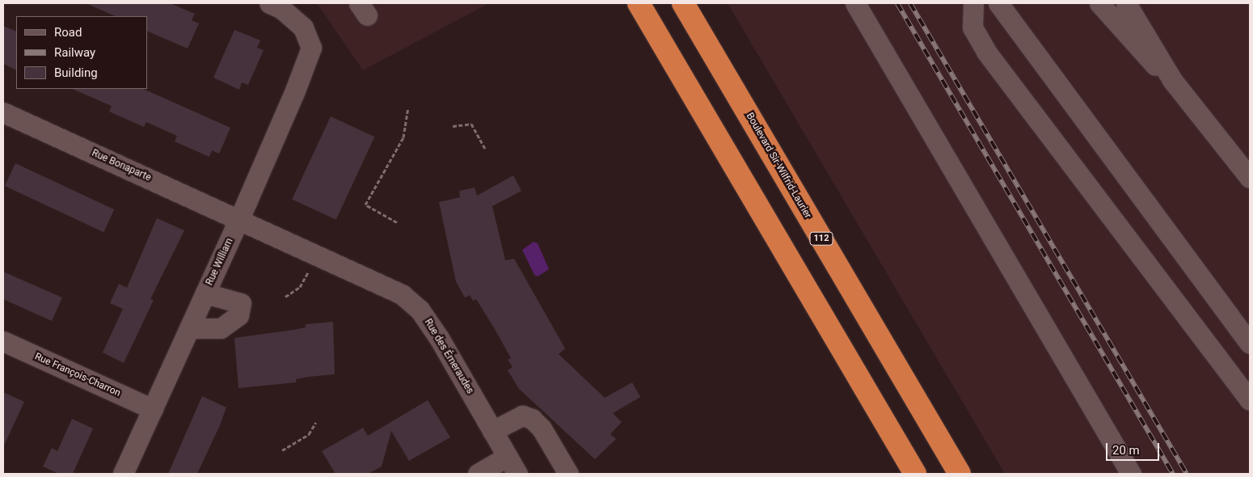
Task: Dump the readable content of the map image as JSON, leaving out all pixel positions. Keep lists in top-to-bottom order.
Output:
{
  "streets": {
    "highway": ["Boulevard Sir-Wilfrid-Laurier", "112"],
    "street": [
      "Rue Bonaparte",
      "Rue William",
      "Rue des Émeraudes",
      "Rue François-Charron"
    ]
  },
  "crossings": [
    ["Rue Bonaparte", "Rue William"],
    ["Rue Bonaparte", "Rue des Émeraudes"],
    ["Rue William", "Rue des Émeraudes"],
    ["Rue William", "Rue François-Charron"]
  ],
  "legend": ["Road", "Railway", "Building"],
  "scale_bar": "20 m"
}
